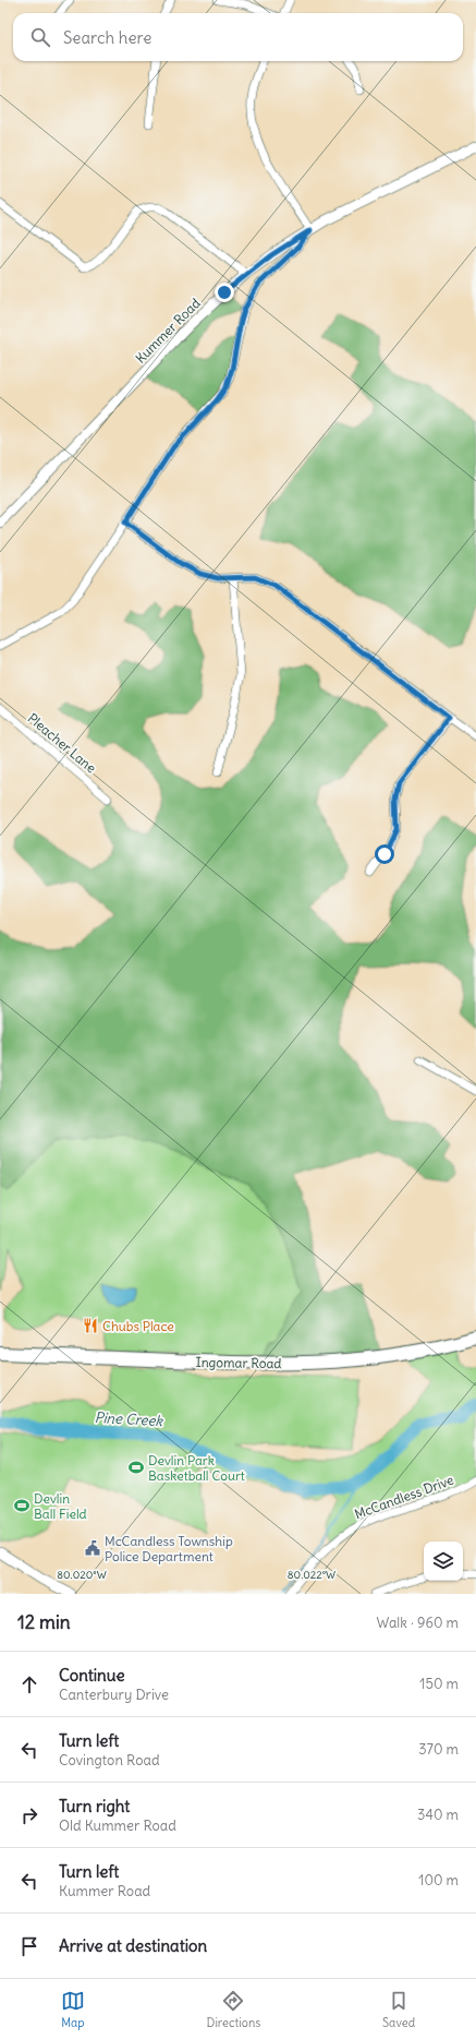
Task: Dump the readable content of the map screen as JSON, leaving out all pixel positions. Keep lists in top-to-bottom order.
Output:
{
  "streets": {
    "main road": ["Ingomar Road"],
    "street": ["Kummer Road", "Pleacher Lane", "McCandless Drive"]
  },
  "water": ["Pine Creek"],
  "places": {
    "restaurant": ["Chubs Place"],
    "sports": ["Devlin Park Basketball Court", "Devlin Ball Field"],
    "public building": ["McCandless Township Police Department"]
  },
  "page": {
    "search": "Search here",
    "heading": ["12 min", "Walk · 960 m"],
    "list": [
      ["Continue", "Canterbury Drive", "150 m"],
      ["Turn left", "Covington Road", "370 m"],
      ["Turn right", "Old Kummer Road", "340 m"],
      ["Turn left", "Kummer Road", "100 m"],
      "Arrive at destination"
    ],
    "nav": ["Map", "Directions", "Saved"]
  },
  "coordinates": ["80.020°W", "80.022°W"]
}
